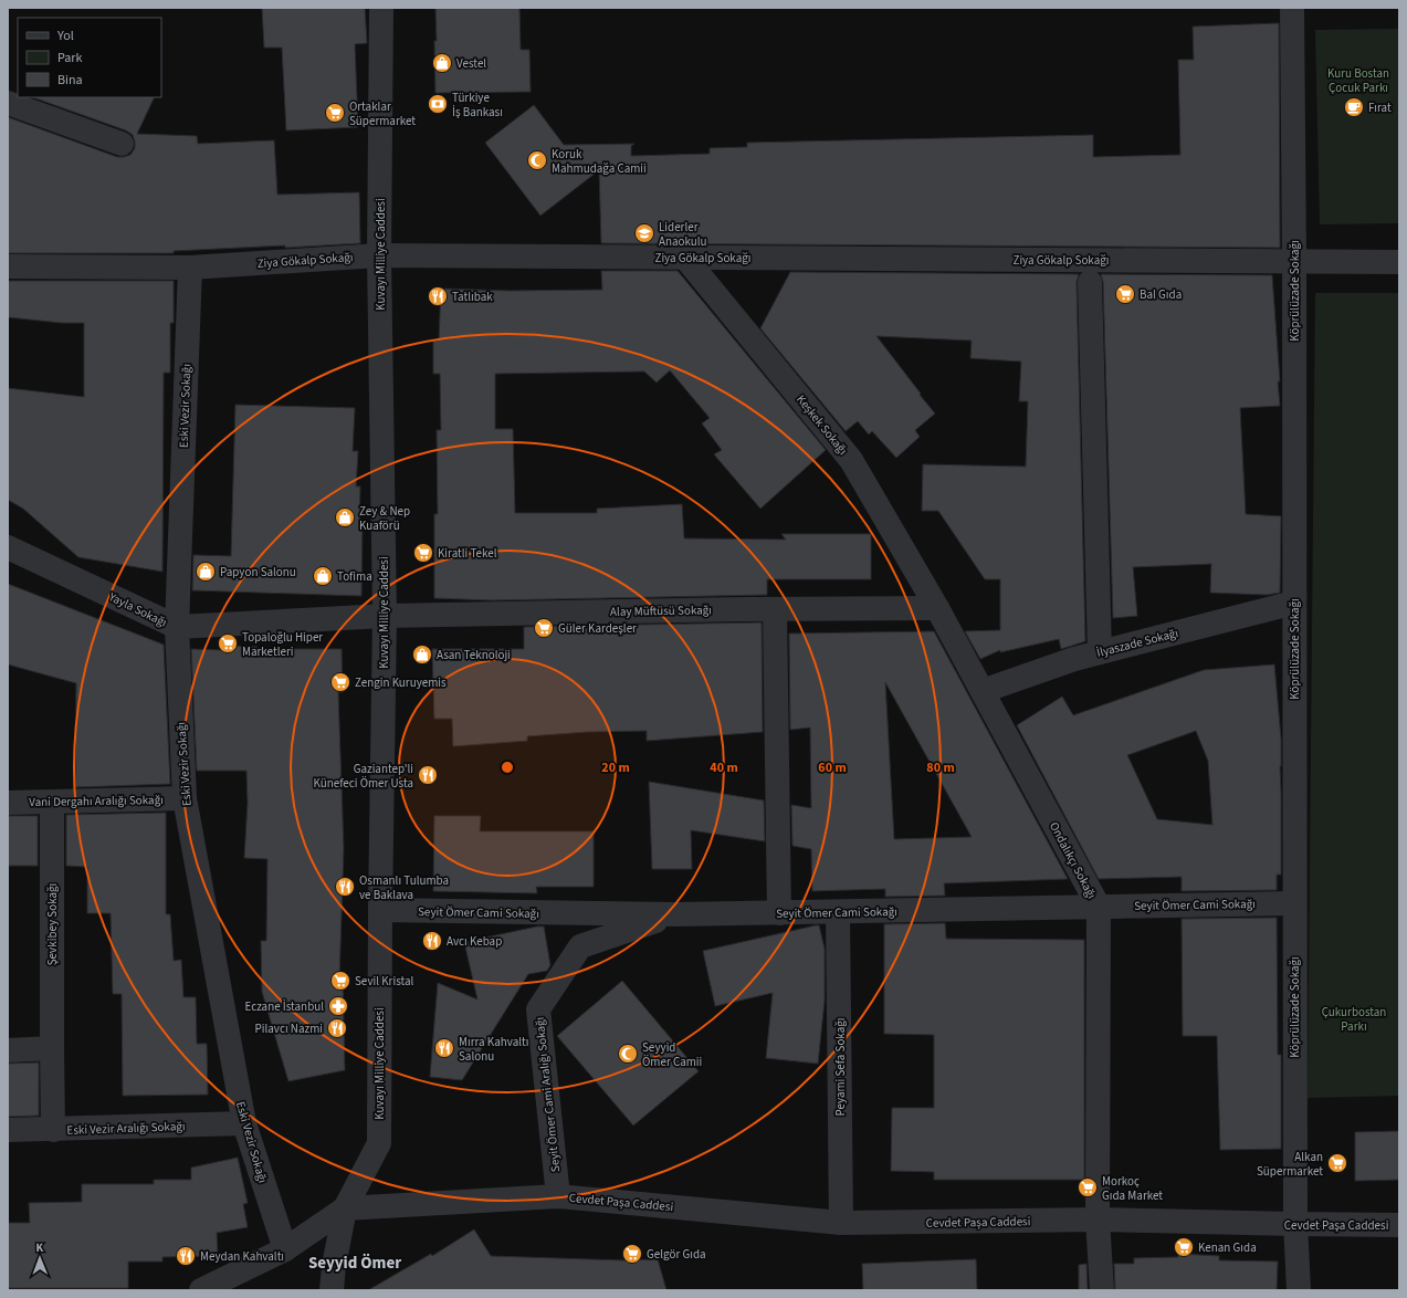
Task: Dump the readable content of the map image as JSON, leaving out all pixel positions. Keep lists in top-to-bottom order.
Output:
{
  "streets": {
    "street": [
      "Kuvayı Milliye Caddesi",
      "Ziya Gökalp Sokağı",
      "Köprülüzade Sokağı",
      "Eski Vezir Sokağı",
      "Keşkek Sokağı",
      "Yayla Sokağı",
      "Alay Müftüsü Sokağı",
      "İlyaszade Sokağı",
      "Vani Dergahı Aralığı Sokağı",
      "Ondalıkçı Sokağı",
      "Seyit Ömer Cami Sokağı",
      "Şevkibey Sokağı",
      "Peyami Sefa Sokağı",
      "Seyit Ömer Cami Aralığı Sokağı",
      "Eski Vezir Aralığı Sokağı",
      "Cevdet Paşa Caddesi"
    ]
  },
  "crossings": [
    ["Kuvayı Milliye Caddesi", "Ziya Gökalp Sokağı"],
    ["Kuvayı Milliye Caddesi", "Yayla Sokağı"],
    ["Kuvayı Milliye Caddesi", "Alay Müftüsü Sokağı"],
    ["Kuvayı Milliye Caddesi", "Seyit Ömer Cami Sokağı"],
    ["Kuvayı Milliye Caddesi", "Cevdet Paşa Caddesi"],
    ["Ziya Gökalp Sokağı", "Köprülüzade Sokağı"],
    ["Ziya Gökalp Sokağı", "Eski Vezir Sokağı"],
    ["Ziya Gökalp Sokağı", "Keşkek Sokağı"],
    ["Köprülüzade Sokağı", "İlyaszade Sokağı"],
    ["Köprülüzade Sokağı", "Seyit Ömer Cami Sokağı"],
    ["Köprülüzade Sokağı", "Cevdet Paşa Caddesi"],
    ["Eski Vezir Sokağı", "Yayla Sokağı"],
    ["Eski Vezir Sokağı", "Vani Dergahı Aralığı Sokağı"],
    ["Eski Vezir Sokağı", "Eski Vezir Aralığı Sokağı"],
    ["Keşkek Sokağı", "Alay Müftüsü Sokağı"],
    ["Keşkek Sokağı", "Ondalıkçı Sokağı"],
    ["Yayla Sokağı", "Alay Müftüsü Sokağı"],
    ["Alay Müftüsü Sokağı", "Ondalıkçı Sokağı"],
    ["İlyaszade Sokağı", "Ondalıkçı Sokağı"],
    ["Vani Dergahı Aralığı Sokağı", "Şevkibey Sokağı"],
    ["Ondalıkçı Sokağı", "Seyit Ömer Cami Sokağı"],
    ["Ondalıkçı Sokağı", "Cevdet Paşa Caddesi"],
    ["Seyit Ömer Cami Sokağı", "Peyami Sefa Sokağı"],
    ["Seyit Ömer Cami Sokağı", "Seyit Ömer Cami Aralığı Sokağı"],
    ["Şevkibey Sokağı", "Eski Vezir Aralığı Sokağı"],
    ["Peyami Sefa Sokağı", "Cevdet Paşa Caddesi"],
    ["Seyit Ömer Cami Aralığı Sokağı", "Cevdet Paşa Caddesi"]
  ],
  "districts": ["Seyyid Ömer"],
  "parks": ["Kuru Bostan Çocuk Parkı", "Çukurbostan Parkı"],
  "places": {
    "shop": [
      "Vestel",
      "Zey & Nep Kuaförü",
      "Papyon Salonu",
      "Tofima",
      "Asan Teknoloji"
    ],
    "bank": ["Türkiye İş Bankası"],
    "cafe": ["Fırat"],
    "supermarket": [
      "Ortaklar Süpermarket",
      "Bal Gıda",
      "Kiratli Tekel",
      "Güler Kardeşler",
      "Topaloğlu Hiper Marketleri",
      "Zengin Kuruyemis",
      "Sevil Kristal",
      "Alkan Süpermarket",
      "Morkoç Gıda Market",
      "Kenan Gıda",
      "Gelgör Gıda"
    ],
    "mosque": ["Koruk Mahmudağa Camii", "Seyyid Ömer Camii"],
    "school or university": ["Liderler Anaokulu"],
    "restaurant": [
      "Tatlıbak",
      "Gaziantep'li Künefeci Ömer Usta",
      "Osmanlı Tulumba ve Baklava",
      "Avcı Kebap",
      "Pilavcı Nazmi",
      "Mırra Kahvaltı Salonu",
      "Meydan Kahvaltı"
    ],
    "pharmacy": ["Eczane İstanbul"]
  },
  "legend": ["Yol", "Park", "Bina"],
  "north": "top",
  "rings": [
    "20 m",
    "40 m",
    "60 m",
    "80 m"
  ]
}
